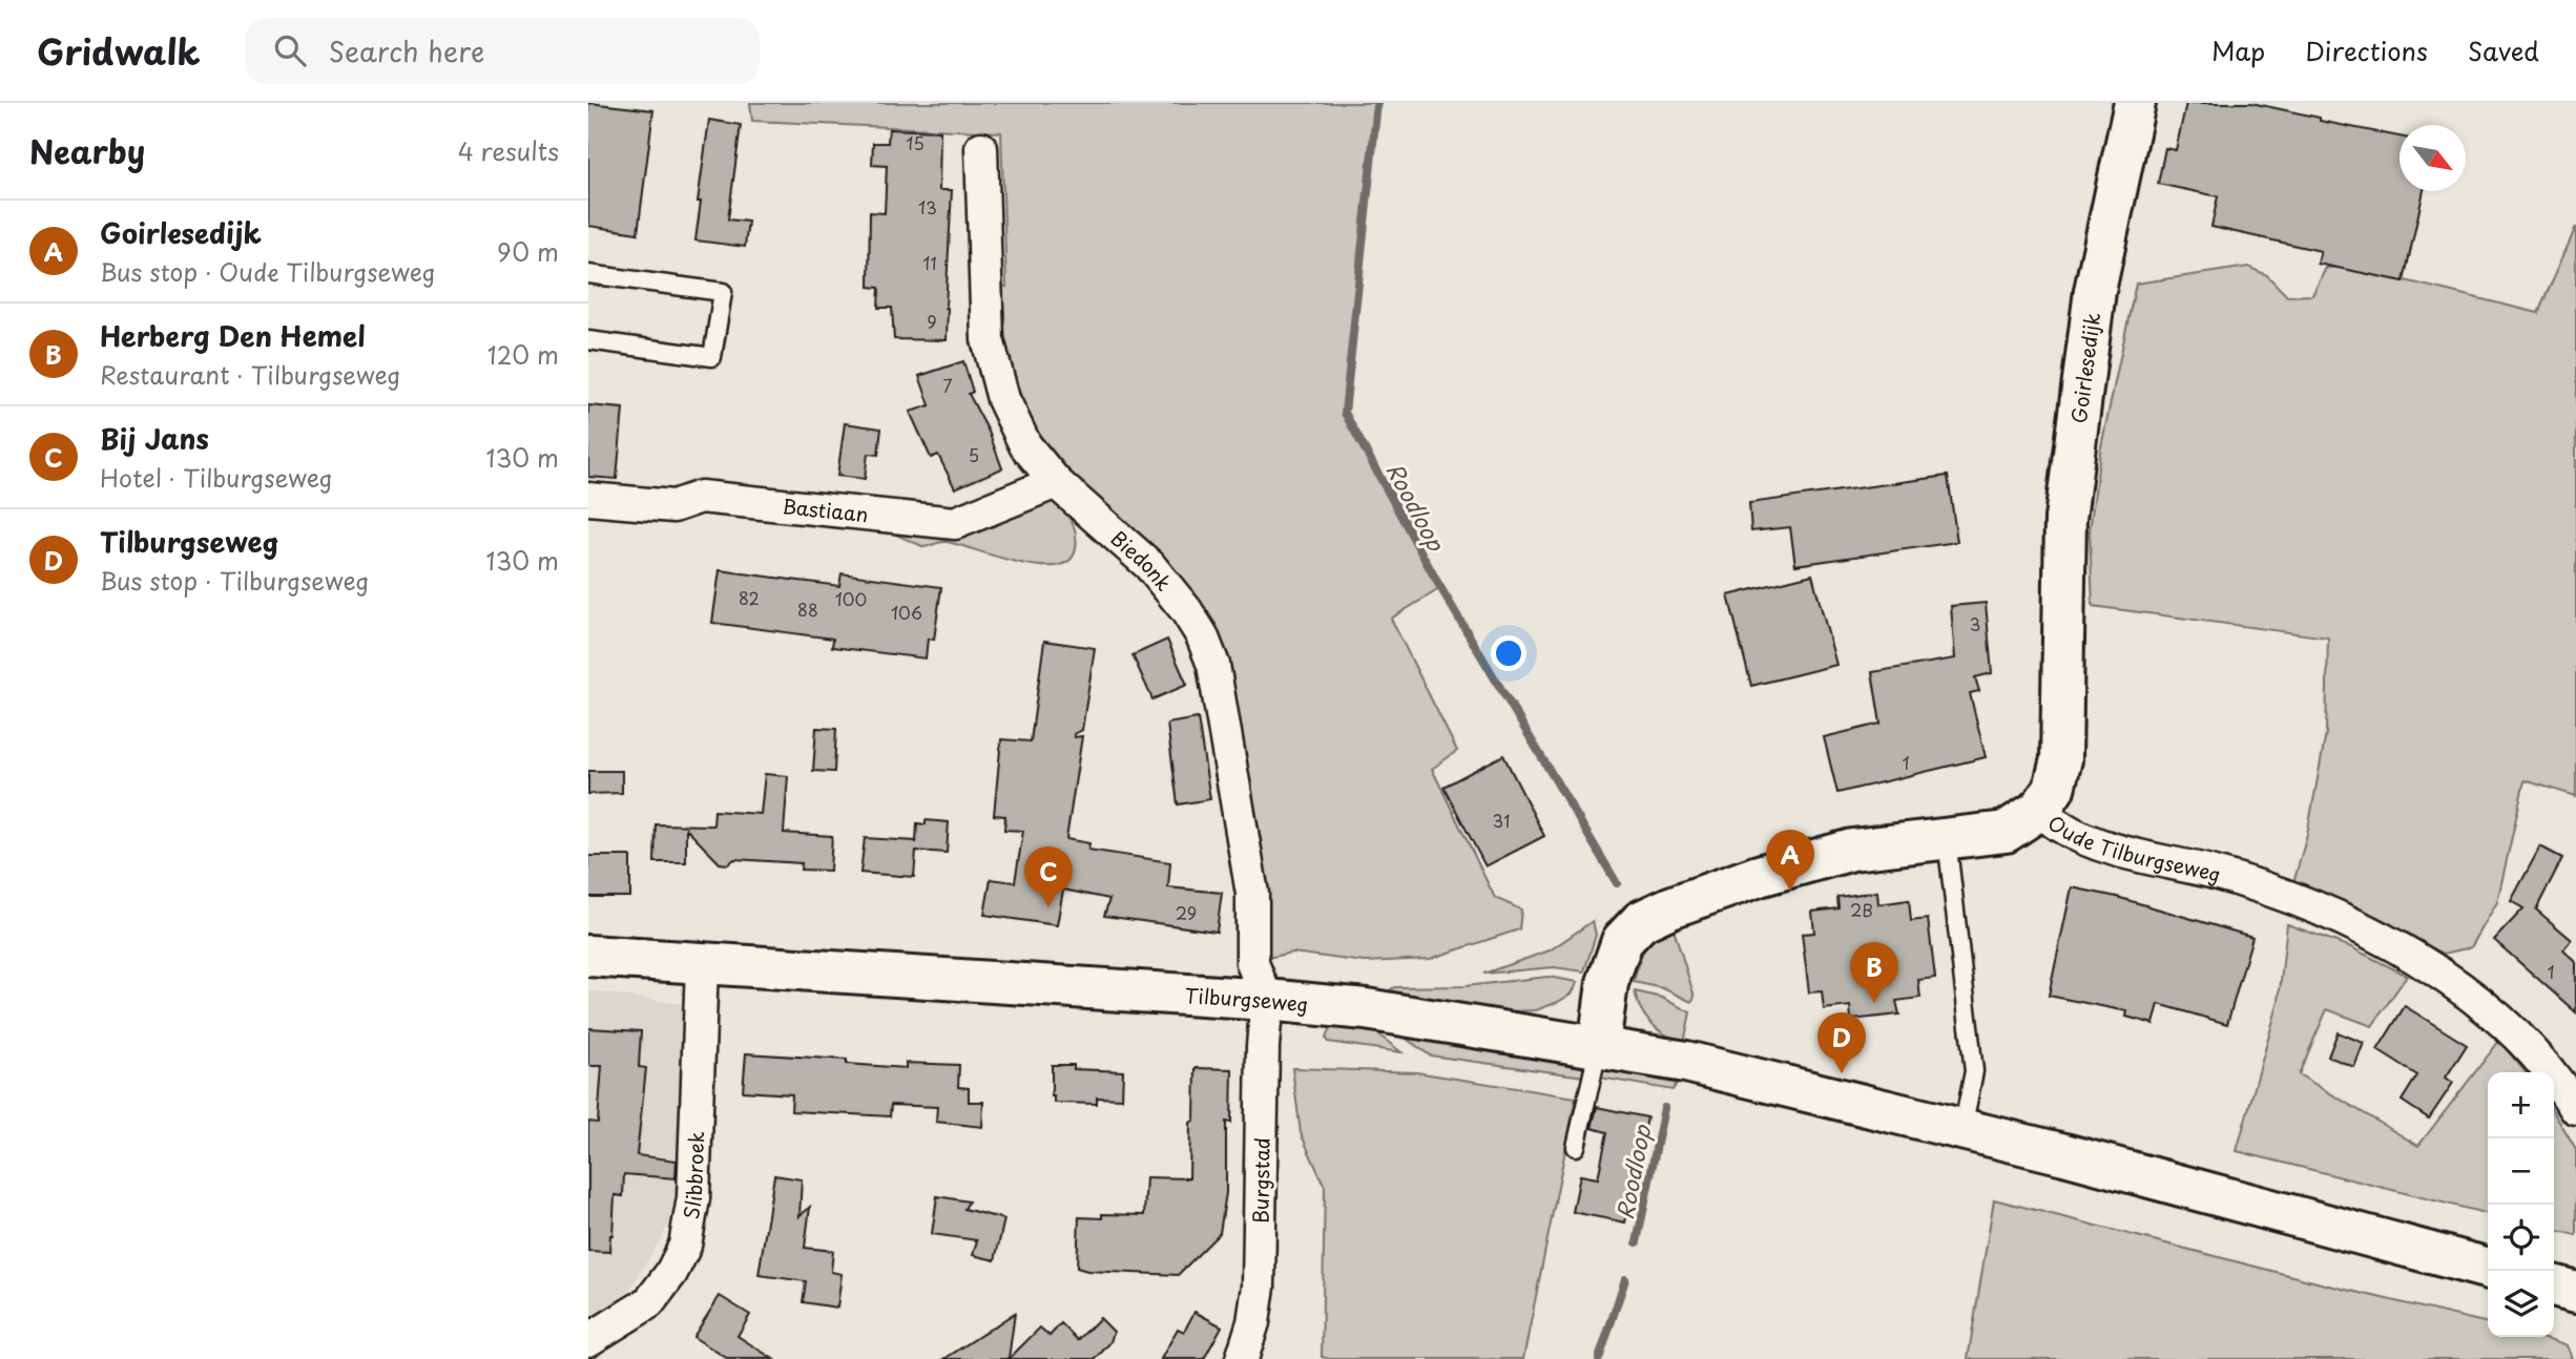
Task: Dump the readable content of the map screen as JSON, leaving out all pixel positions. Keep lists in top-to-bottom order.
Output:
{
  "streets": {
    "street": [
      "Goirlesedijk",
      "Bastiaan",
      "Biedonk",
      "Oude Tilburgseweg",
      "Tilburgseweg",
      "Slibbroek",
      "Burgstad"
    ]
  },
  "crossings": [
    ["Goirlesedijk", "Oude Tilburgseweg"],
    ["Bastiaan", "Biedonk"],
    ["Biedonk", "Tilburgseweg"],
    ["Biedonk", "Burgstad"],
    ["Oude Tilburgseweg", "Tilburgseweg"],
    ["Tilburgseweg", "Slibbroek"],
    ["Tilburgseweg", "Burgstad"]
  ],
  "water": ["Roodloop"],
  "house_numbers": [
    "15",
    "13",
    "11",
    "9",
    "7",
    "5",
    "82",
    "100",
    "88",
    "106",
    "3",
    "1",
    "31",
    "2B",
    "29",
    "1"
  ],
  "north": "bottom right",
  "page": {
    "header": "Gridwalk",
    "search": "Search here",
    "nav": ["Map", "Directions", "Saved"],
    "heading": ["Nearby", "4 results"],
    "list": [
      {
        "mark": "A",
        "name": "Goirlesedijk",
        "note": "Bus stop · Oude Tilburgseweg",
        "value": "90 m"
      },
      {
        "mark": "B",
        "name": "Herberg Den Hemel",
        "note": "Restaurant · Tilburgseweg",
        "value": "120 m"
      },
      {
        "mark": "C",
        "name": "Bij Jans",
        "note": "Hotel · Tilburgseweg",
        "value": "130 m"
      },
      {
        "mark": "D",
        "name": "Tilburgseweg",
        "note": "Bus stop · Tilburgseweg",
        "value": "130 m"
      }
    ],
    "pins": [
      "A",
      "C",
      "B",
      "D"
    ],
    "map_buttons": ["+", "−"]
  }
}
